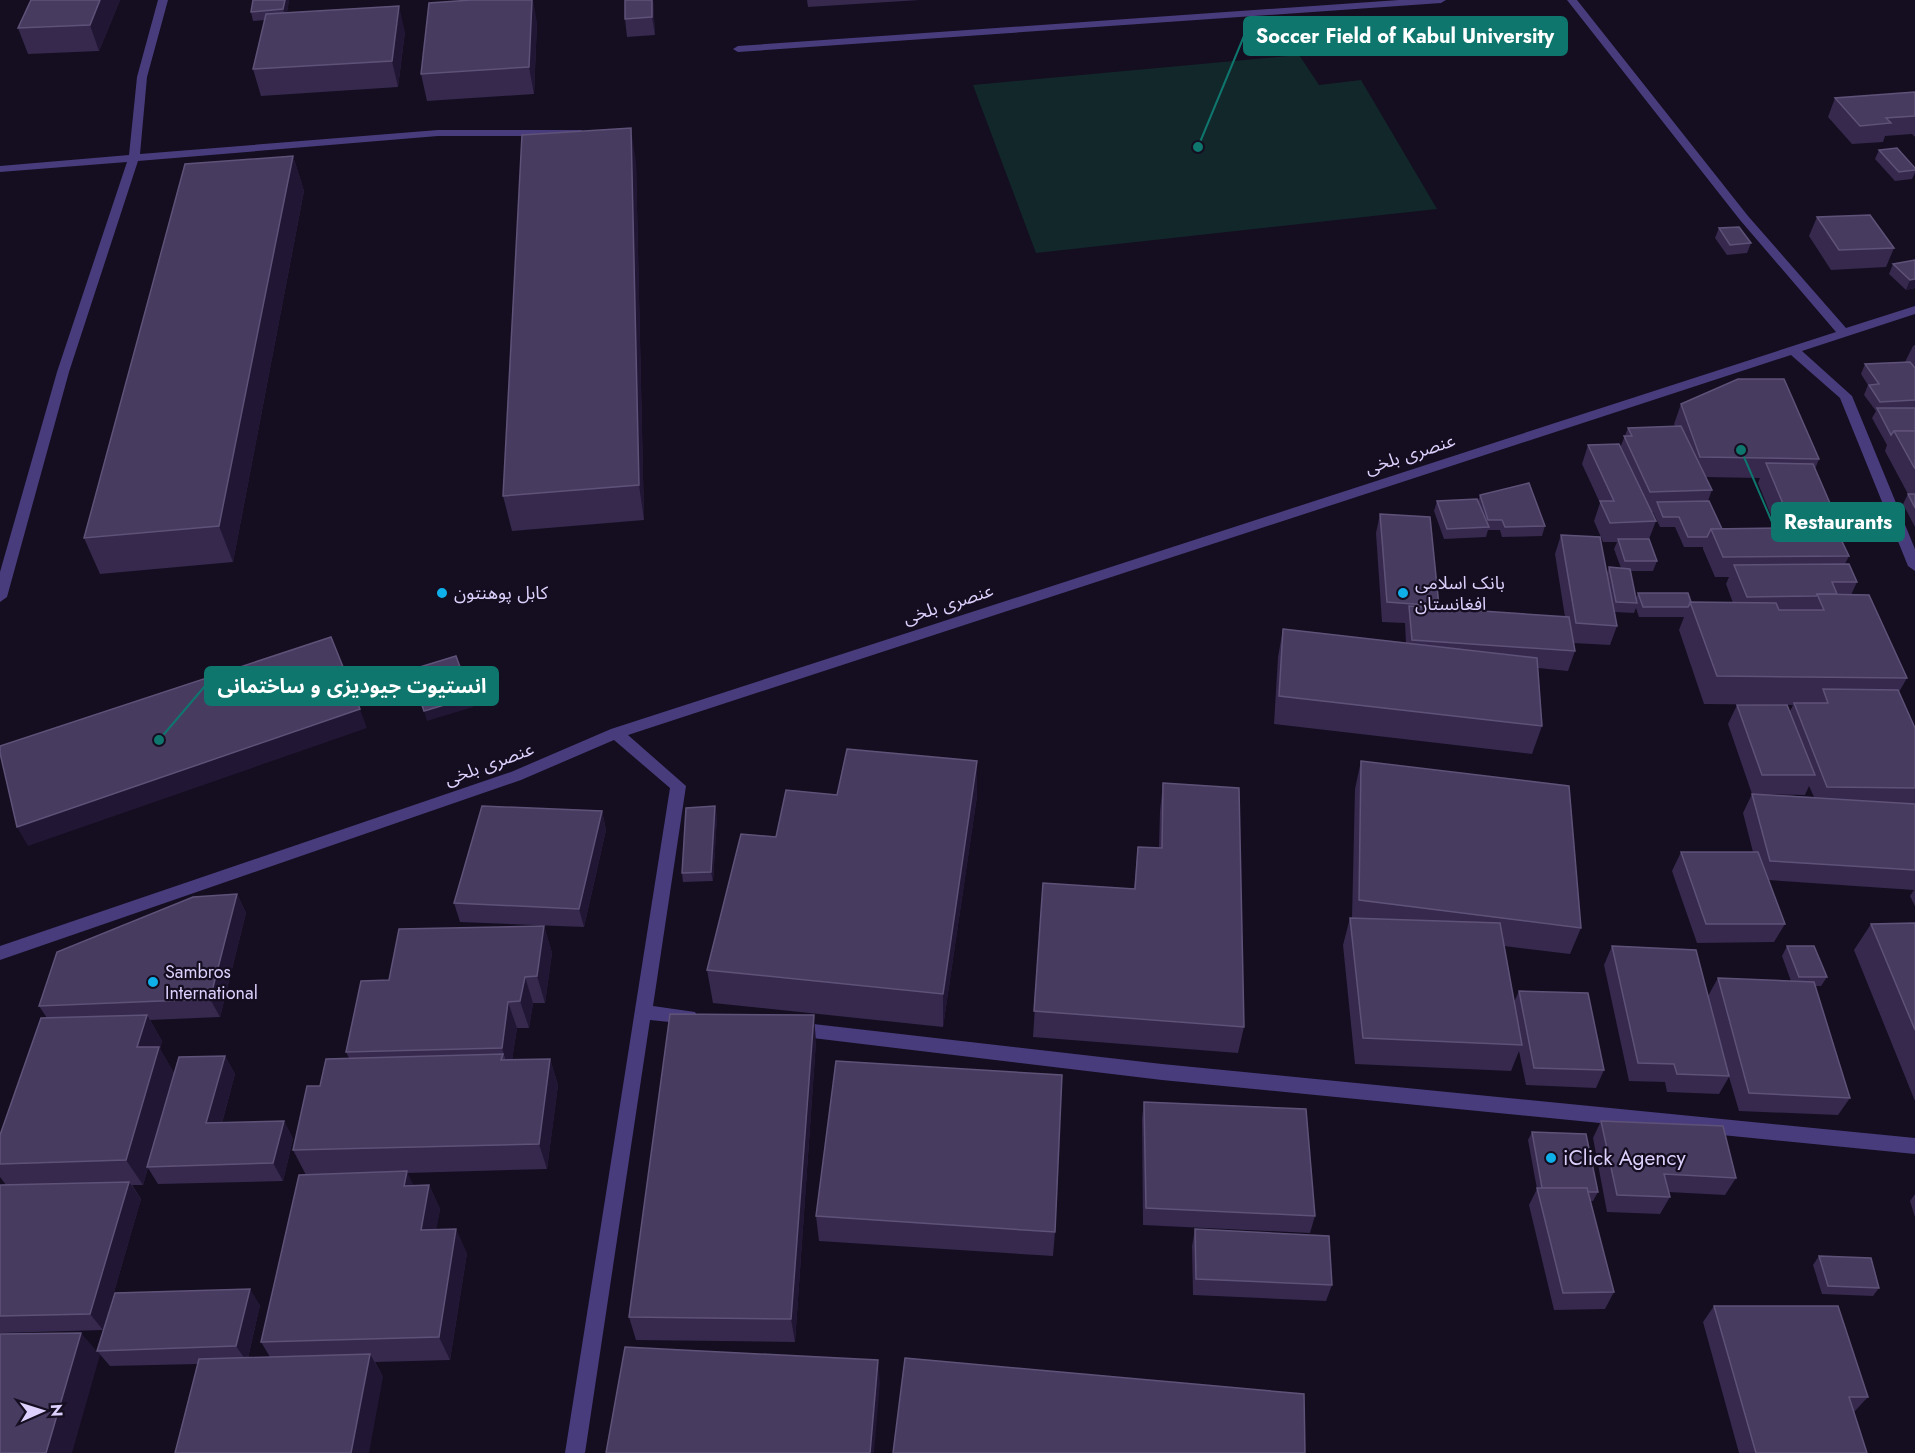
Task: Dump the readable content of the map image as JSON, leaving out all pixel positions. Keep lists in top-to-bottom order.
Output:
{
  "streets": {
    "street": ["عنصری بلخی"]
  },
  "places": [
    "Soccer Field of Kabul University",
    "Restaurants",
    "کابل پوهنتون",
    "بانک اسلامی افغانستان",
    "انستیوت جیودیزی و ساختمانی",
    "Sambros International",
    "iClick Agency"
  ],
  "north": "right"
}
